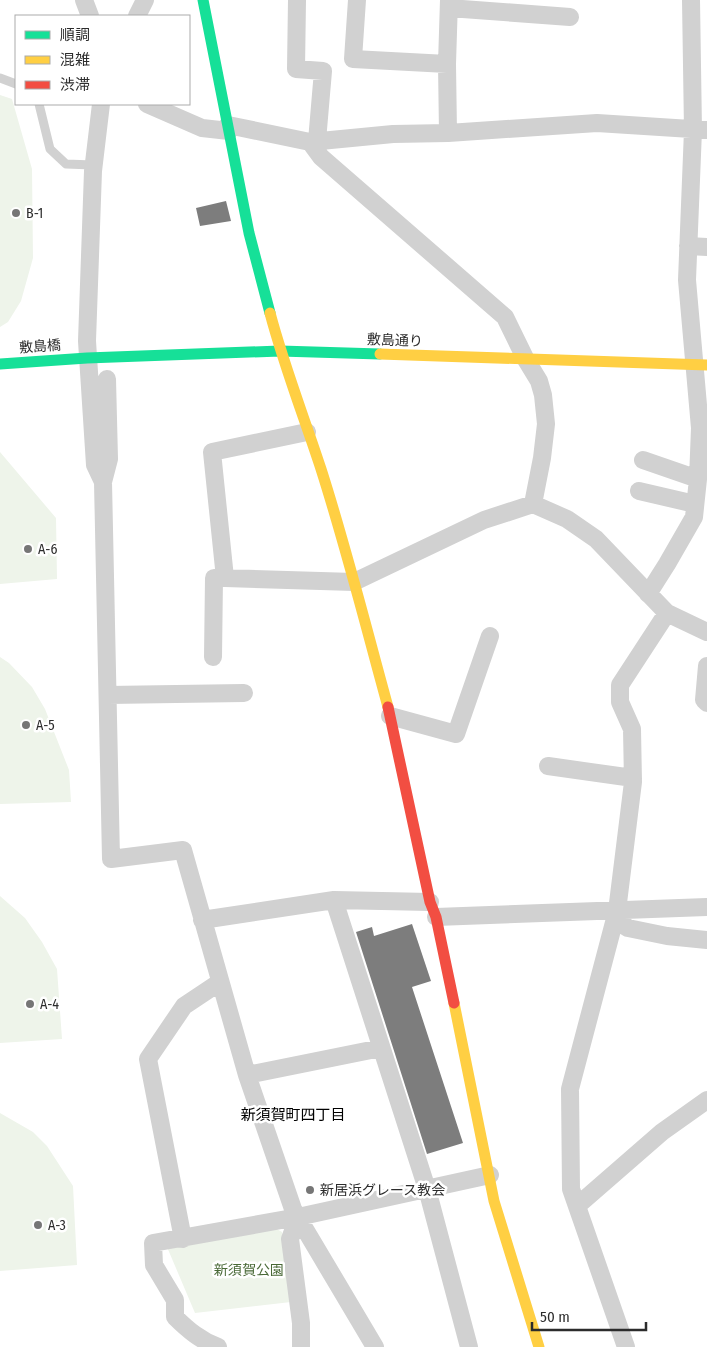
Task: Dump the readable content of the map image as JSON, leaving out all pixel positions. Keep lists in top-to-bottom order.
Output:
{
  "streets": {
    "street": ["敷島通り", "敷島橋"]
  },
  "crossings": [
    ["敷島通り", "敷島橋"]
  ],
  "districts": ["新須賀町四丁目"],
  "parks": ["新須賀公園"],
  "places": [
    "B-1",
    "A-6",
    "A-5",
    "A-4",
    "新居浜グレース教会",
    "A-3"
  ],
  "legend": ["順調", "混雑", "渋滞"],
  "scale_bar": "50 m"
}
